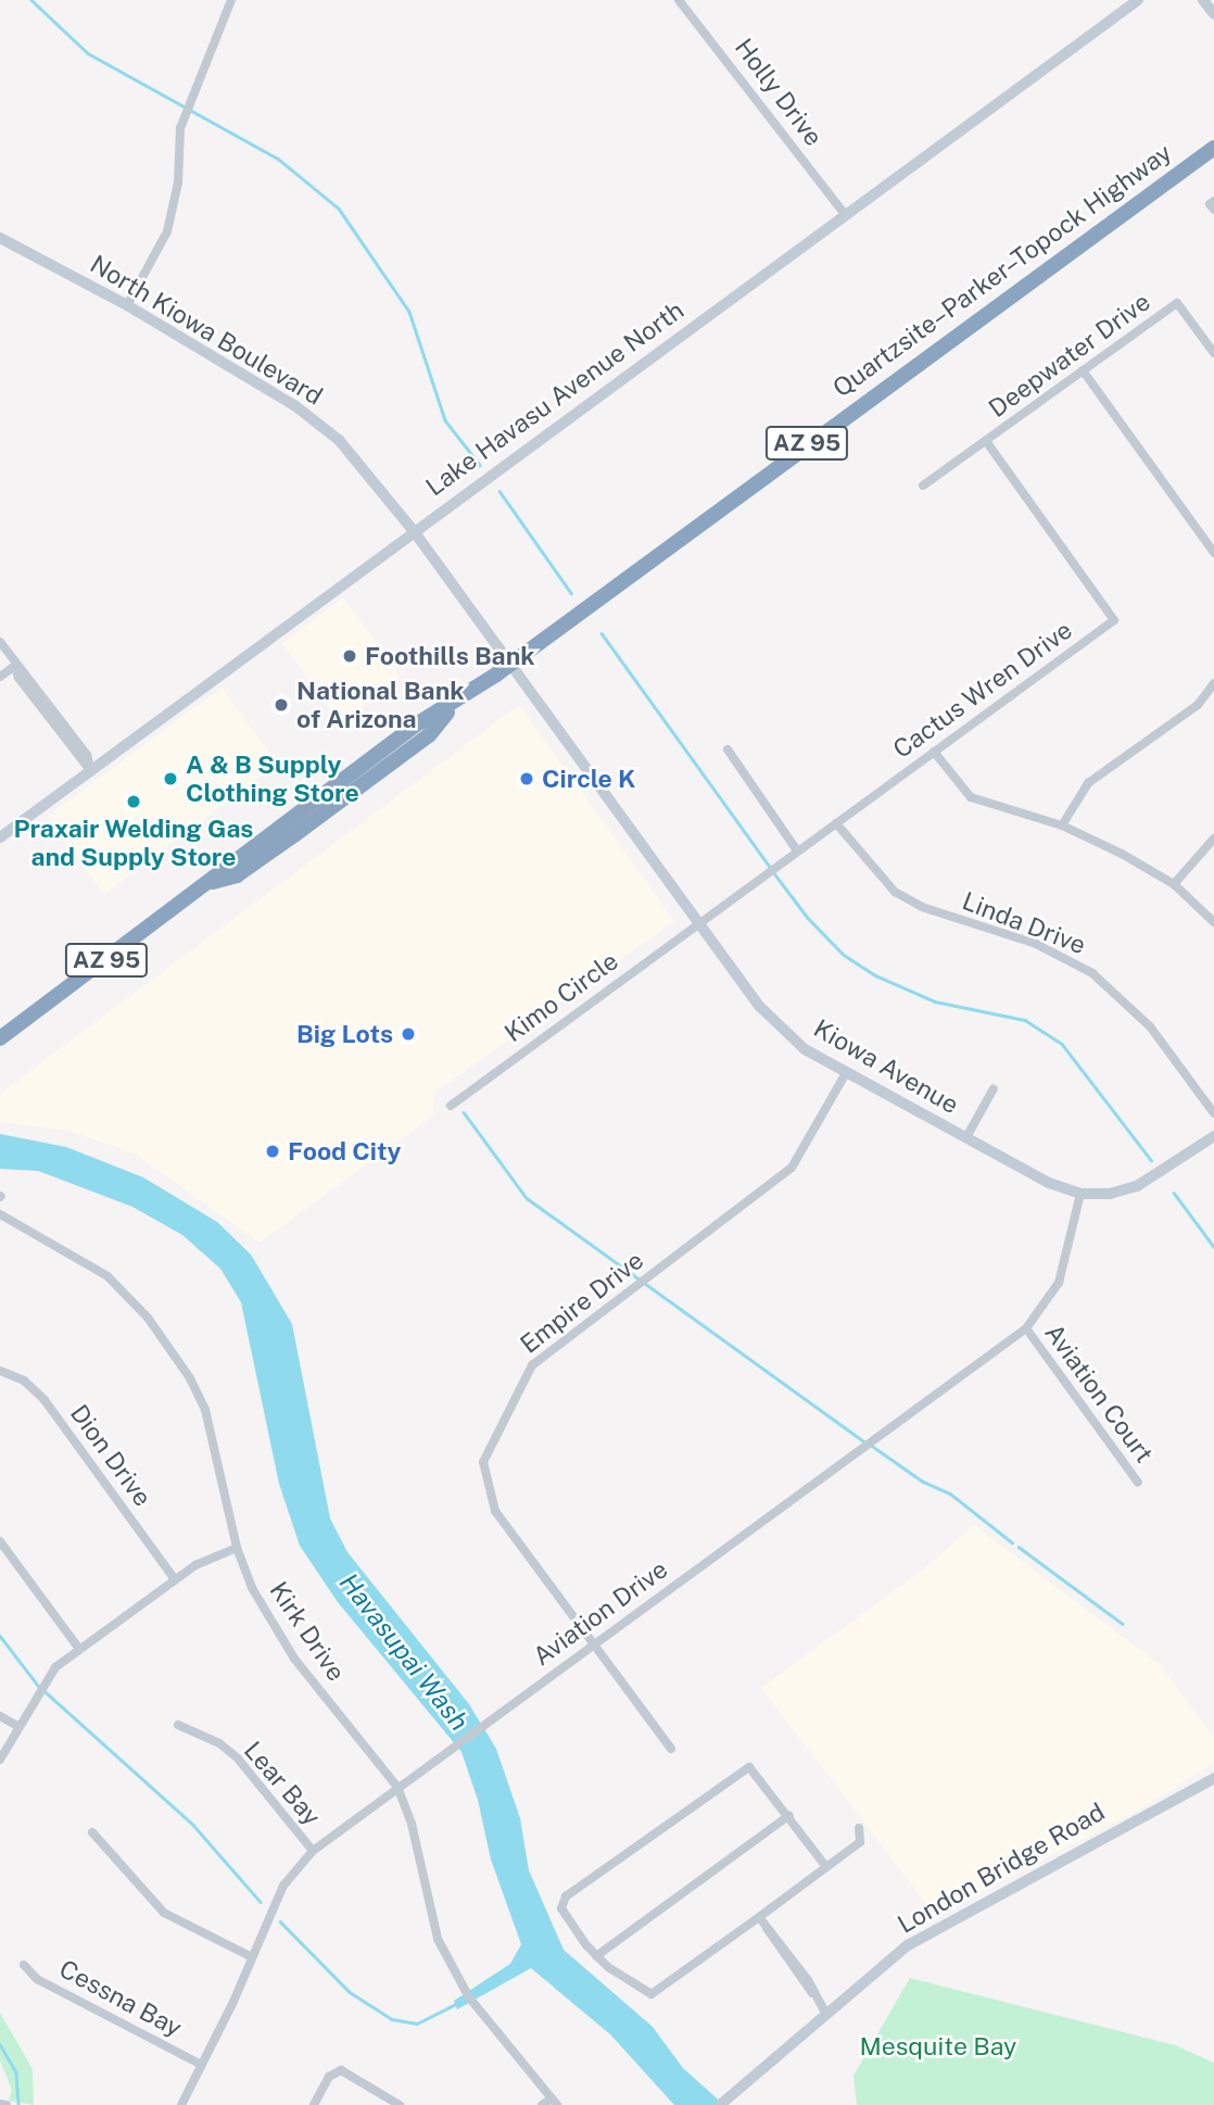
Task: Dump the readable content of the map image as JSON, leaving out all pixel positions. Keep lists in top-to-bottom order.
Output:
{
  "streets": {
    "highway": ["Quartzsite–Parker–Topock Highway", "AZ 95"],
    "street": [
      "Holly Drive",
      "North Kiowa Boulevard",
      "Deepwater Drive",
      "Lake Havasu Avenue North",
      "Cactus Wren Drive",
      "Linda Drive",
      "Kimo Circle",
      "Kiowa Avenue",
      "Empire Drive",
      "Aviation Court",
      "Dion Drive",
      "Aviation Drive",
      "Kirk Drive",
      "Lear Bay",
      "London Bridge Road",
      "Cessna Bay"
    ]
  },
  "crossings": [
    ["Holly Drive", "Lake Havasu Avenue North"],
    ["Quartzsite–Parker–Topock Highway", "North Kiowa Boulevard"],
    ["Quartzsite–Parker–Topock Highway", "Kiowa Avenue"],
    ["North Kiowa Boulevard", "Lake Havasu Avenue North"],
    ["North Kiowa Boulevard", "Kiowa Avenue"],
    ["Deepwater Drive", "Cactus Wren Drive"],
    ["Cactus Wren Drive", "Linda Drive"],
    ["Cactus Wren Drive", "Kimo Circle"],
    ["Cactus Wren Drive", "Kiowa Avenue"],
    ["Kimo Circle", "Kiowa Avenue"],
    ["Kiowa Avenue", "Empire Drive"],
    ["Kiowa Avenue", "Aviation Drive"],
    ["Empire Drive", "Aviation Drive"],
    ["Aviation Court", "Aviation Drive"],
    ["Aviation Drive", "Kirk Drive"],
    ["Aviation Drive", "Lear Bay"],
    ["Aviation Drive", "Cessna Bay"]
  ],
  "water": ["Havasupai Wash"],
  "parks": ["Mesquite Bay"],
  "places": [
    "Foothills Bank",
    "National Bank of Arizona",
    "A & B Supply Clothing Store",
    "Circle K",
    "Praxair Welding Gas and Supply Store",
    "Big Lots",
    "Food City"
  ]
}
